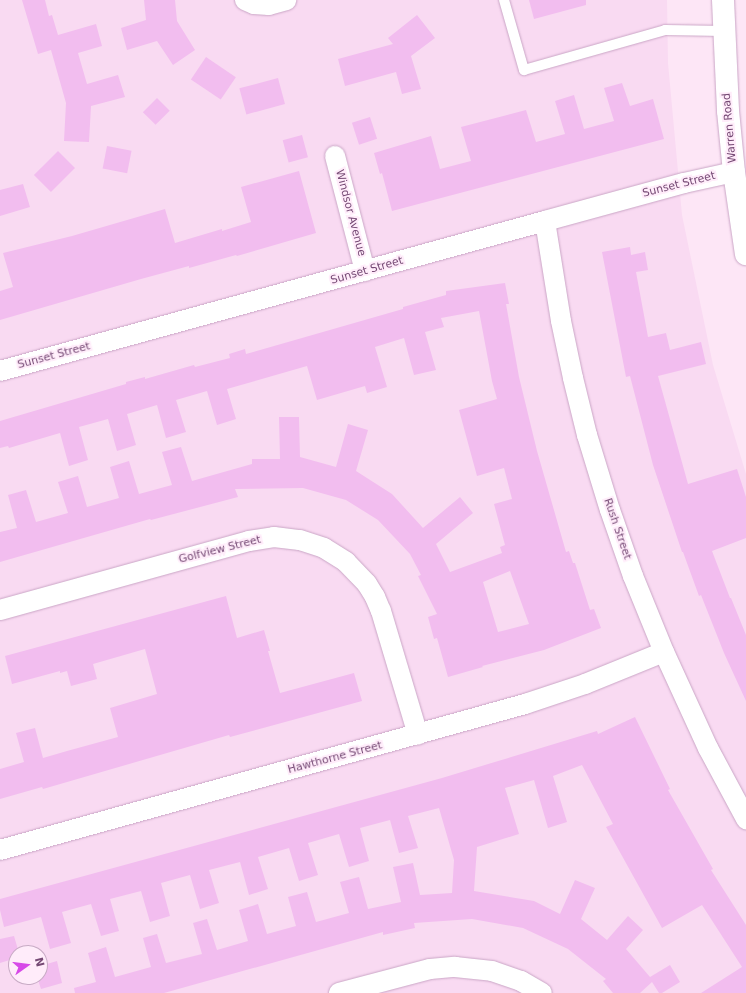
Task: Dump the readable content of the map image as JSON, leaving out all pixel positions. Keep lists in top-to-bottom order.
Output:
{
  "streets": {
    "main road": ["Warren Road"],
    "street": [
      "Sunset Street",
      "Windsor Avenue",
      "Rush Street",
      "Golfview Street",
      "Hawthorne Street"
    ]
  },
  "crossings": [
    ["Warren Road", "Sunset Street"],
    ["Sunset Street", "Windsor Avenue"],
    ["Sunset Street", "Rush Street"],
    ["Rush Street", "Hawthorne Street"],
    ["Golfview Street", "Hawthorne Street"]
  ],
  "north": "right"
}
